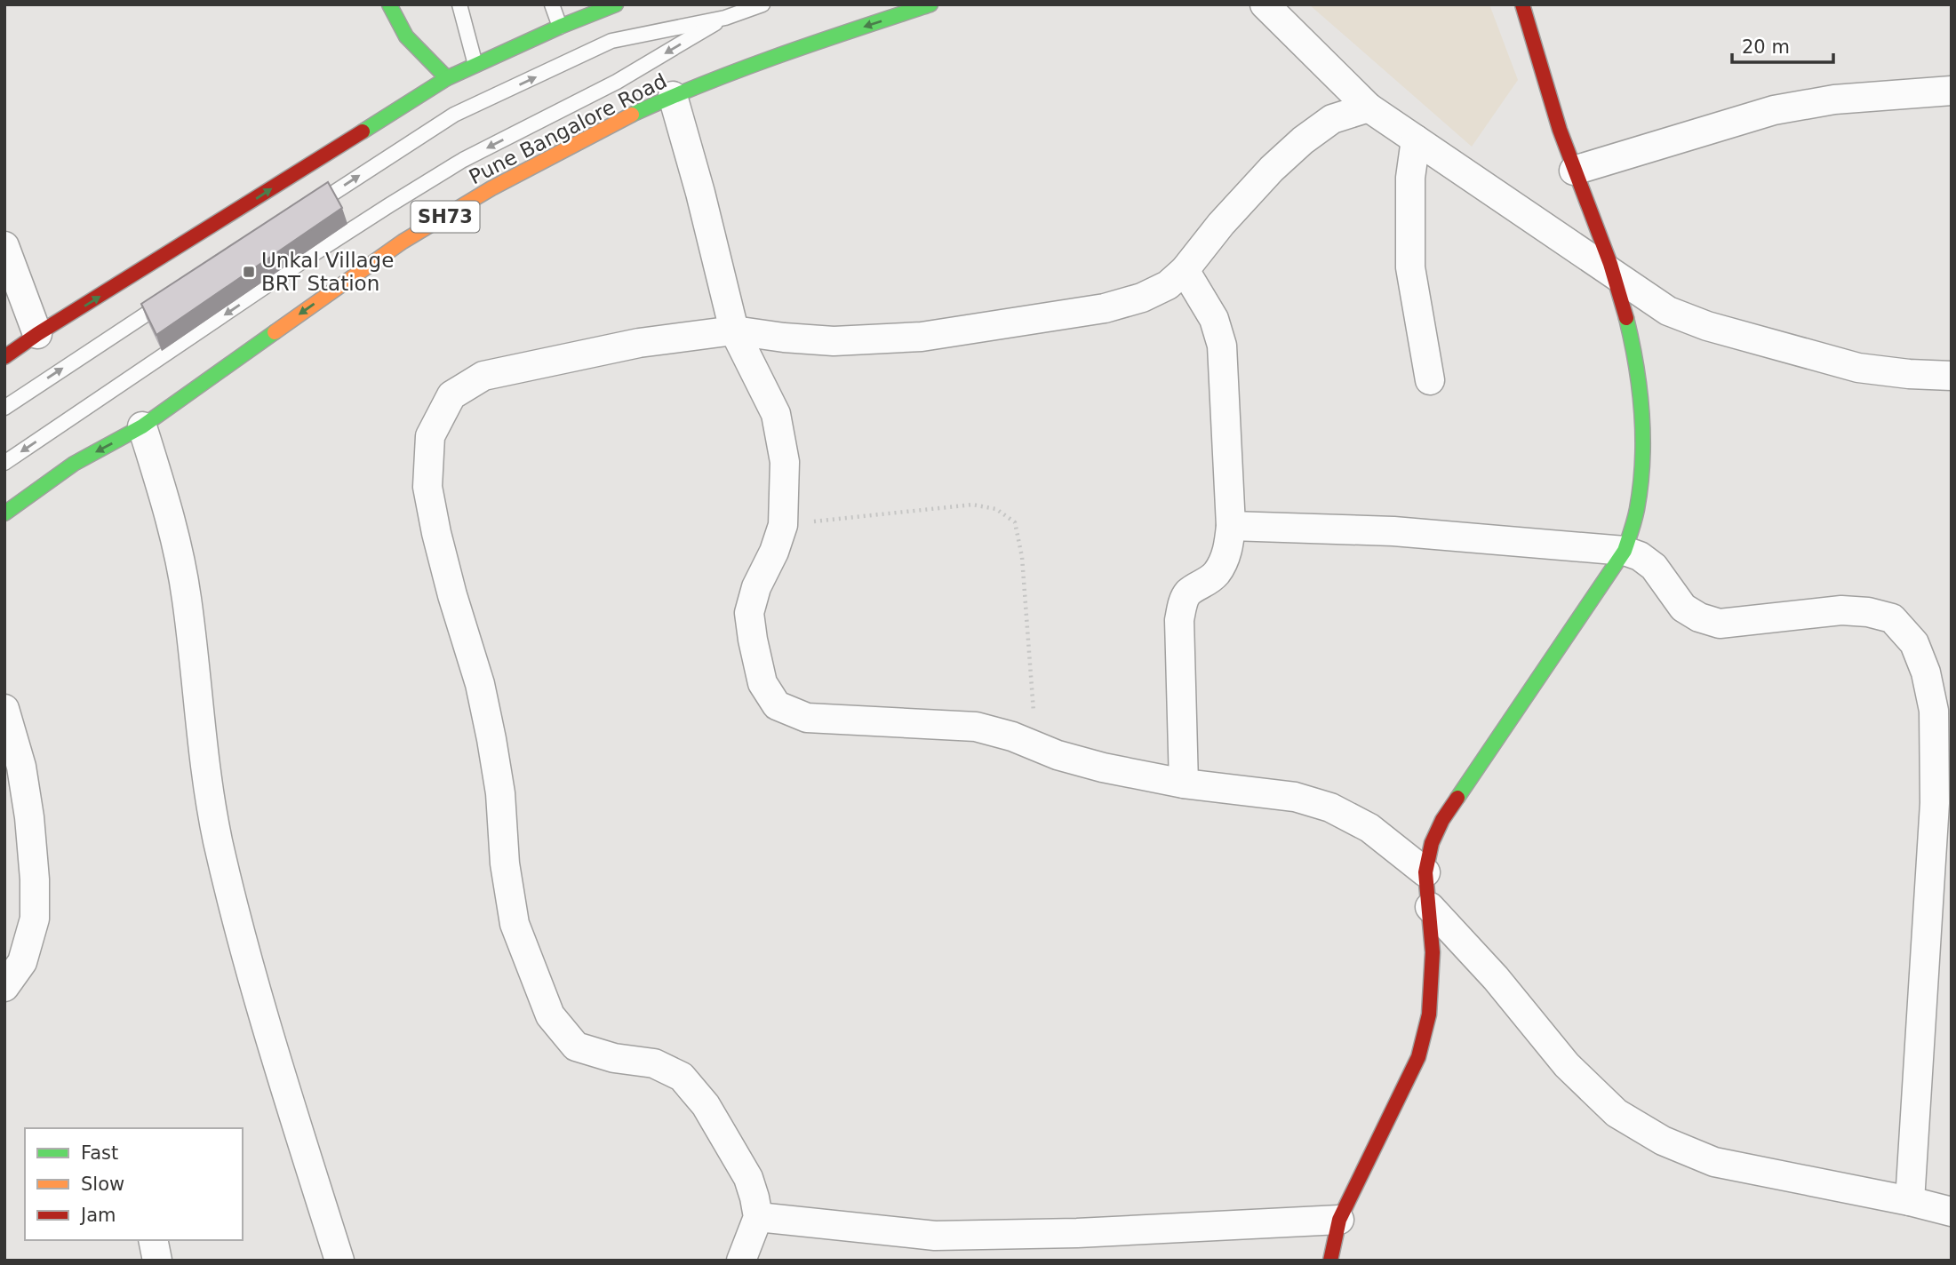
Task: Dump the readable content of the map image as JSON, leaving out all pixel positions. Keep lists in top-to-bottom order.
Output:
{
  "streets": {
    "main road": ["Pune Bangalore Road", "SH73"]
  },
  "places": {
    "transit": ["Unkal Village BRT Station"]
  },
  "legend": ["Fast", "Slow", "Jam"],
  "scale_bar": "20 m"
}
